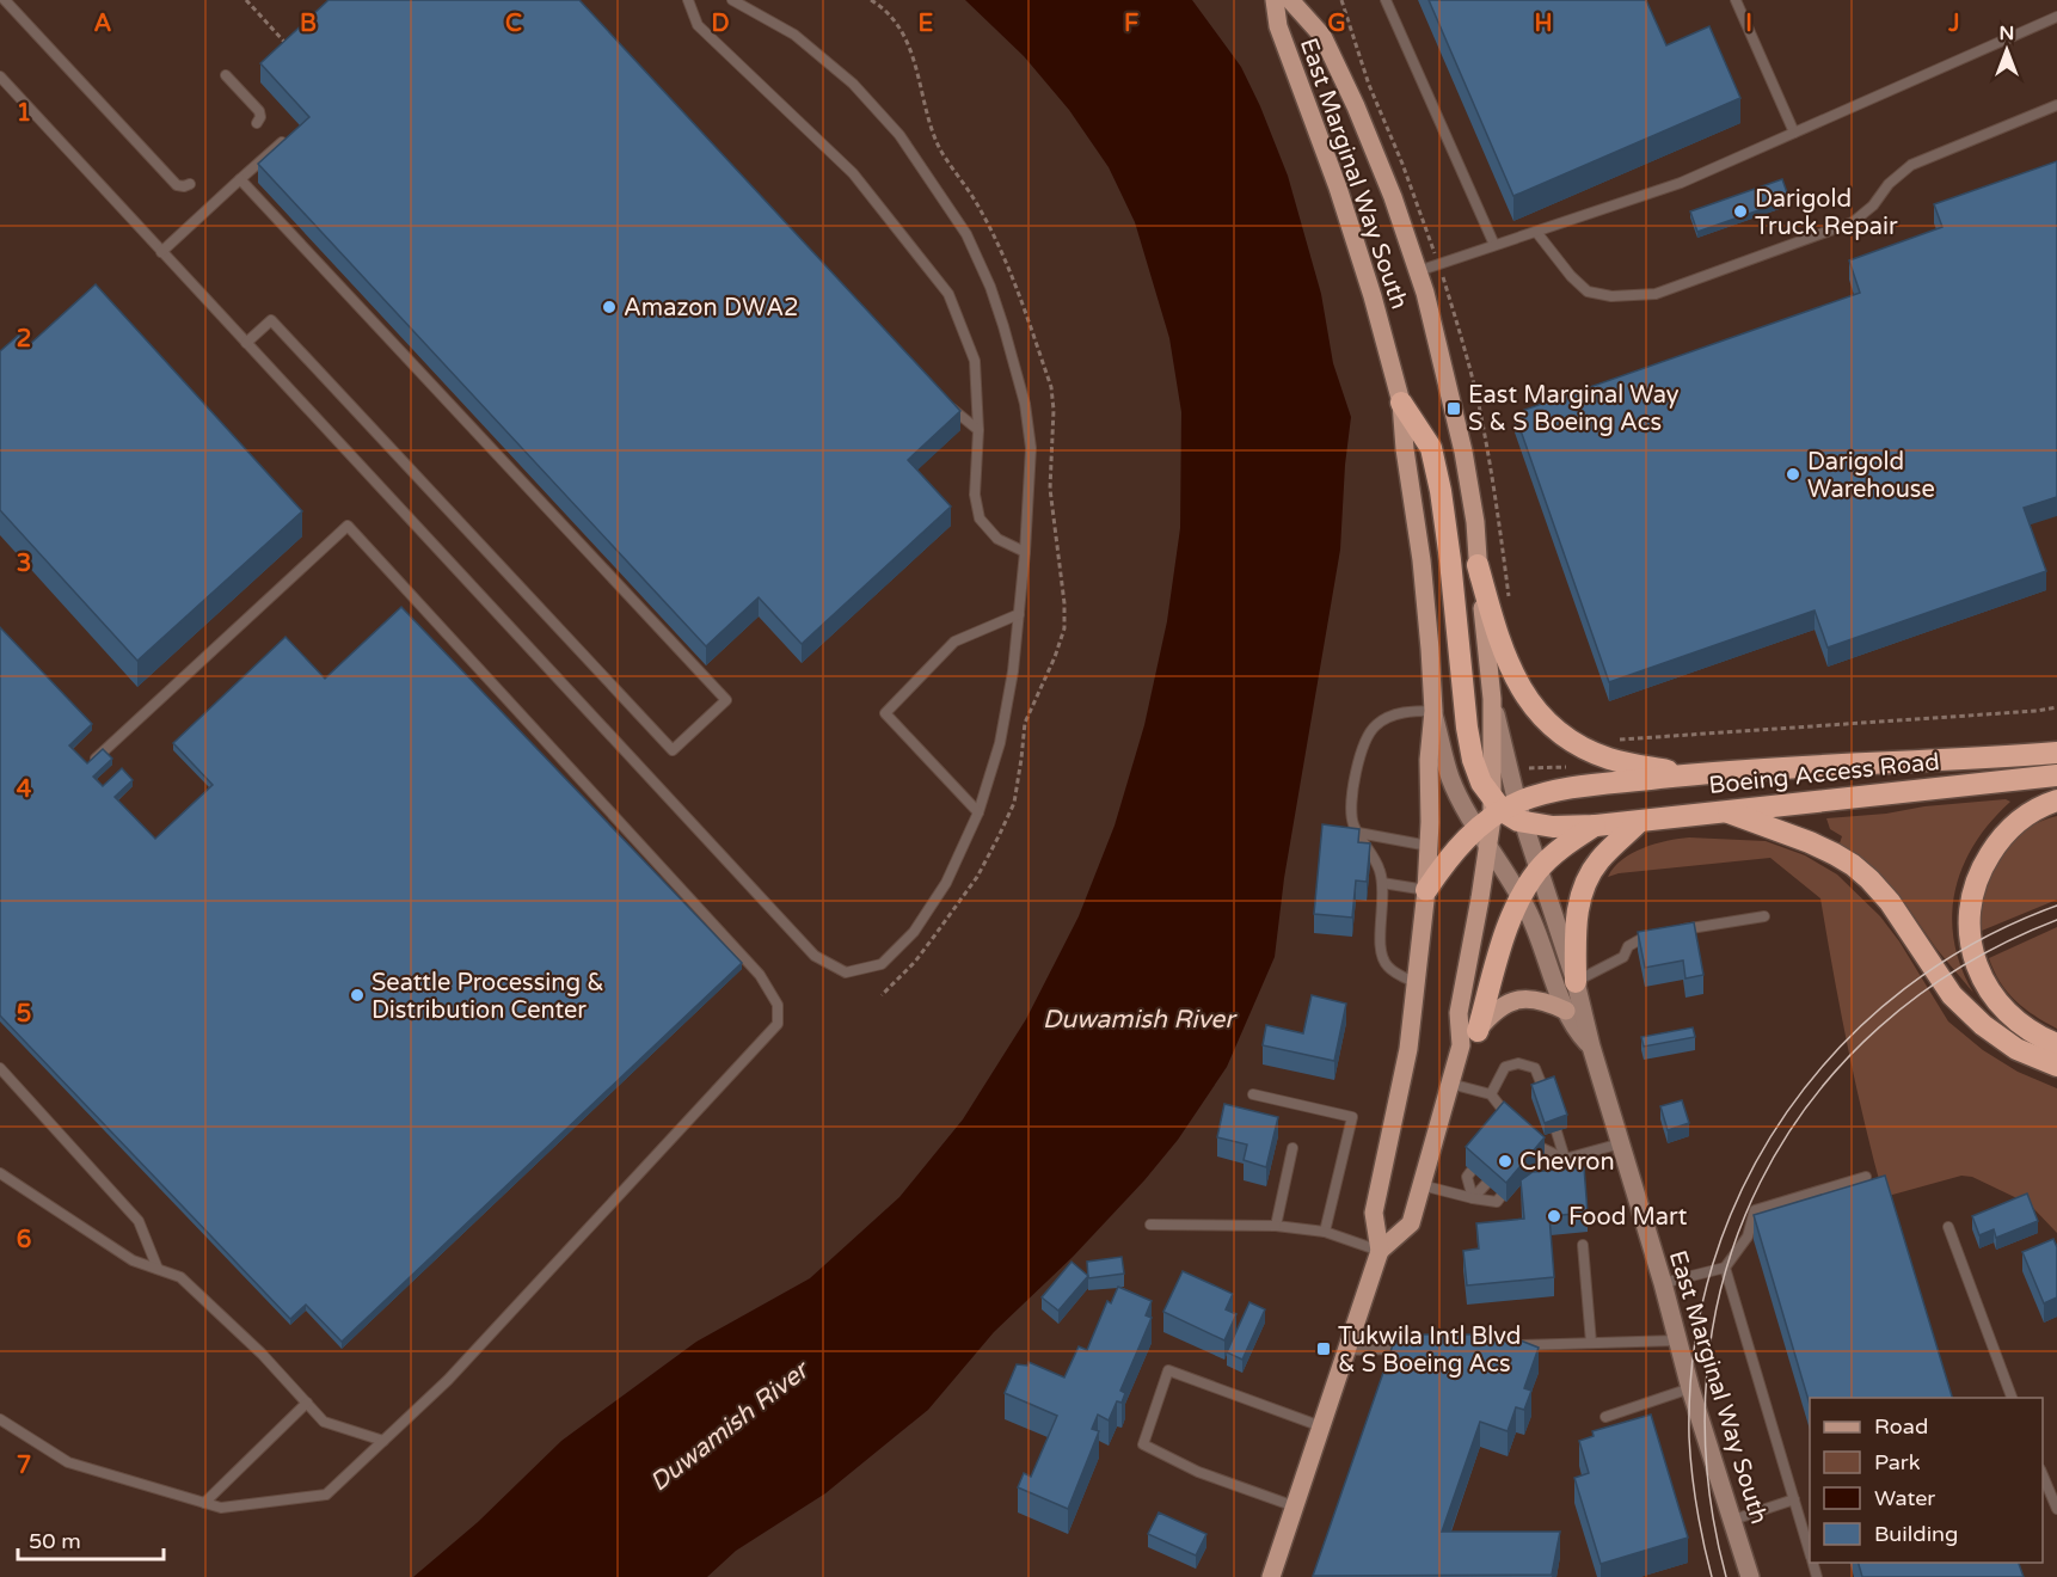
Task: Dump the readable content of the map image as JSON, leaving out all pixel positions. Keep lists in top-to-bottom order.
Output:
{
  "streets": {
    "highway": ["Boeing Access Road"],
    "main road": ["East Marginal Way South"]
  },
  "crossings": [
    ["East Marginal Way South", "Boeing Access Road"]
  ],
  "water": ["Duwamish River"],
  "places": {
    "other": [
      "Darigold Truck Repair",
      "Amazon DWA2",
      "Darigold Warehouse",
      "Seattle Processing & Distribution Center",
      "Chevron",
      "Food Mart"
    ],
    "transit": ["East Marginal Way S & S Boeing Acs", "Tukwila Intl Blvd & S Boeing Acs"]
  },
  "legend": [
    "Road",
    "Park",
    "Water",
    "Building"
  ],
  "scale_bar": "50 m",
  "north": "top",
  "grid": {
    "columns": [
      "A",
      "B",
      "C",
      "D",
      "E",
      "F",
      "G",
      "H",
      "I",
      "J"
    ],
    "rows": [
      "1",
      "2",
      "3",
      "4",
      "5",
      "6",
      "7"
    ]
  }
}
